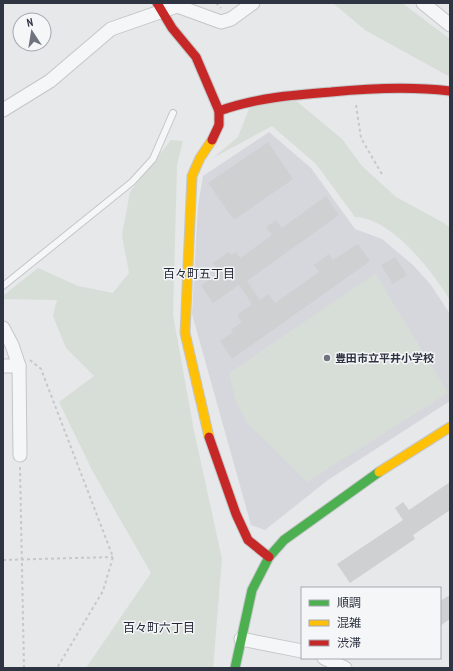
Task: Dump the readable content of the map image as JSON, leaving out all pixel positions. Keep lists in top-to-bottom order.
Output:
{
  "districts": ["百々町五丁目", "百々町六丁目"],
  "places": ["豊田市立平井小学校"],
  "legend": ["順調", "混雑", "渋滞"],
  "north": "top"
}
